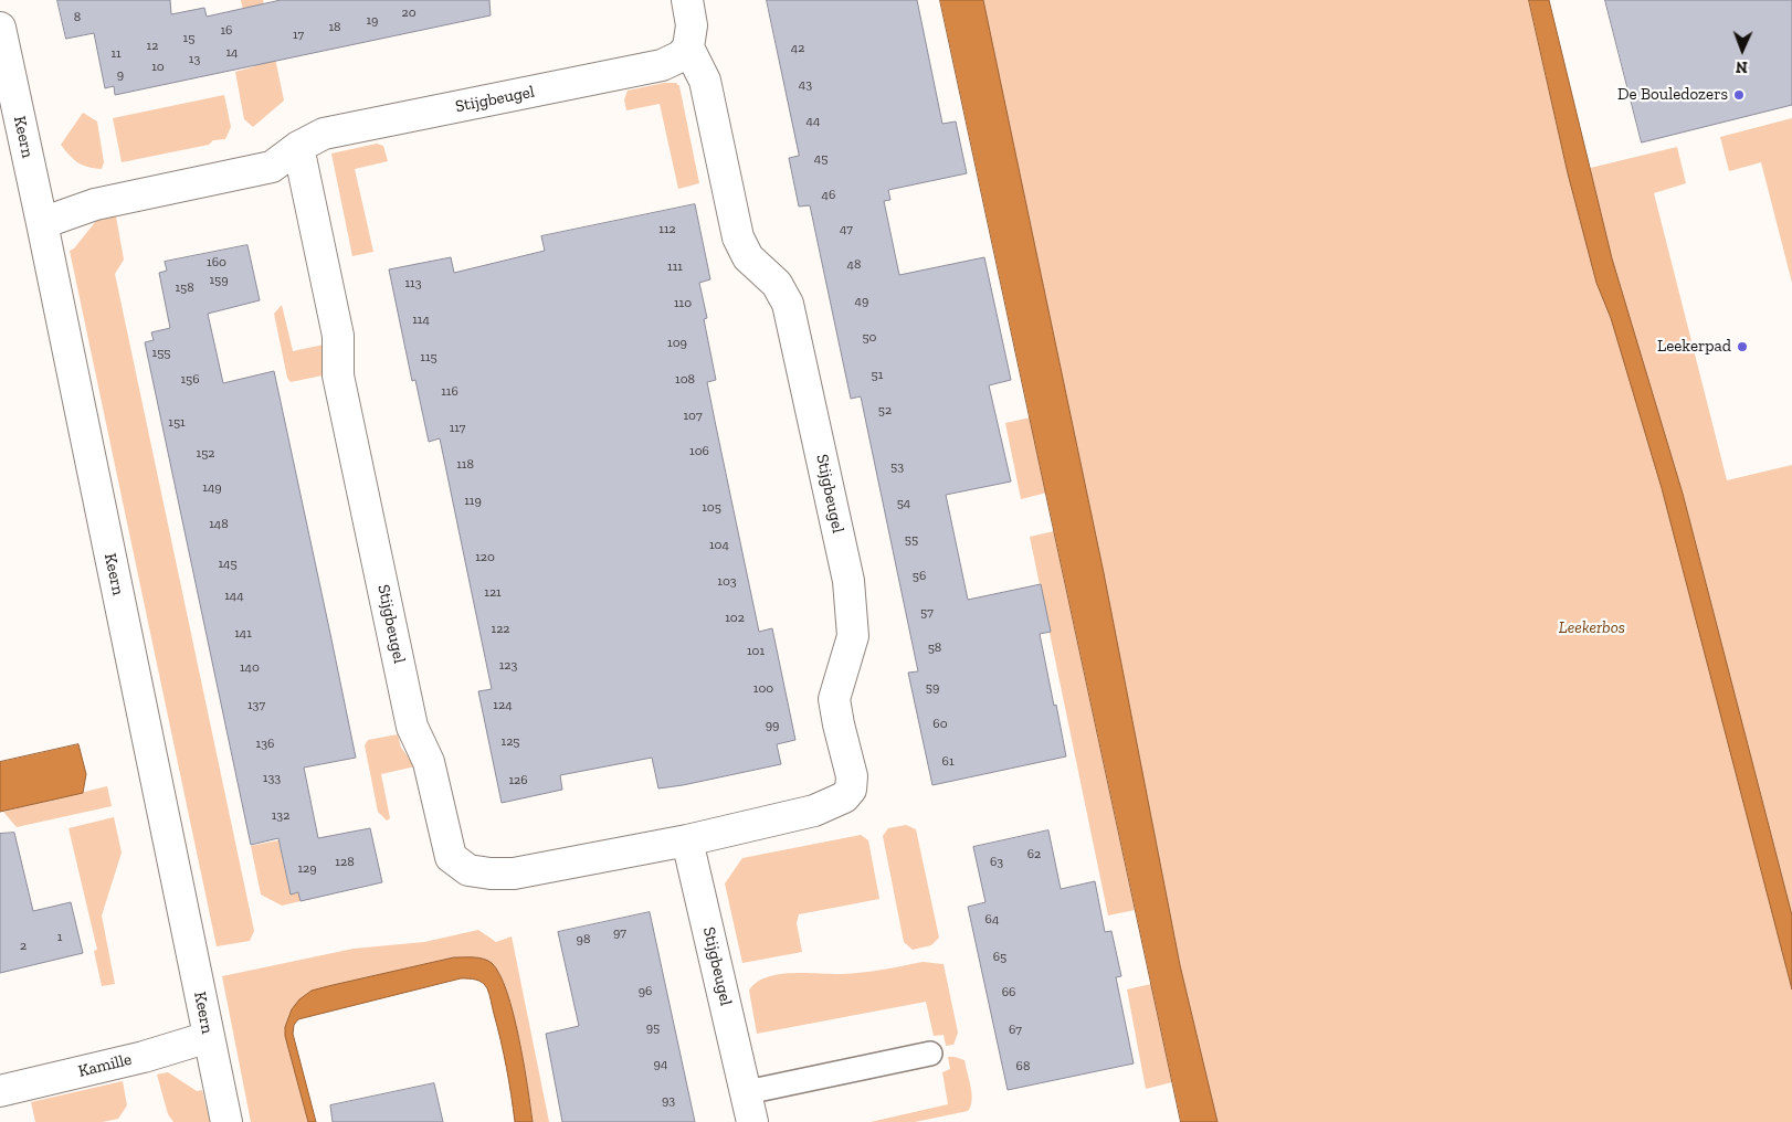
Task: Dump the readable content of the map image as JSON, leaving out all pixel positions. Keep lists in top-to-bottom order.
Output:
{
  "streets": {
    "street": ["Stijgbeugel", "Keern", "Kamille"]
  },
  "crossings": [
    ["Stijgbeugel", "Keern"],
    ["Keern", "Kamille"]
  ],
  "parks": ["Leekerbos"],
  "places": ["De Bouledozers", "Leekerpad"],
  "house_numbers": [
    "20",
    "8",
    "19",
    "18",
    "16",
    "17",
    "15",
    "12",
    "42",
    "14",
    "11",
    "13",
    "10",
    "9",
    "43",
    "44",
    "45",
    "46",
    "112",
    "47",
    "160",
    "48",
    "111",
    "159",
    "113",
    "158",
    "49",
    "110",
    "114",
    "50",
    "109",
    "155",
    "115",
    "51",
    "156",
    "108",
    "116",
    "52",
    "107",
    "151",
    "117",
    "106",
    "152",
    "118",
    "53",
    "149",
    "119",
    "54",
    "105",
    "148",
    "55",
    "104",
    "120",
    "145",
    "56",
    "103",
    "121",
    "144",
    "57",
    "102",
    "122",
    "141",
    "58",
    "101",
    "123",
    "140",
    "59",
    "100",
    "137",
    "124",
    "60",
    "99",
    "125",
    "136",
    "61",
    "133",
    "126",
    "132",
    "62",
    "128",
    "63",
    "129",
    "64",
    "97",
    "1",
    "98",
    "2",
    "65",
    "96",
    "66",
    "95",
    "67",
    "94",
    "68",
    "93"
  ],
  "north": "bottom"
}
